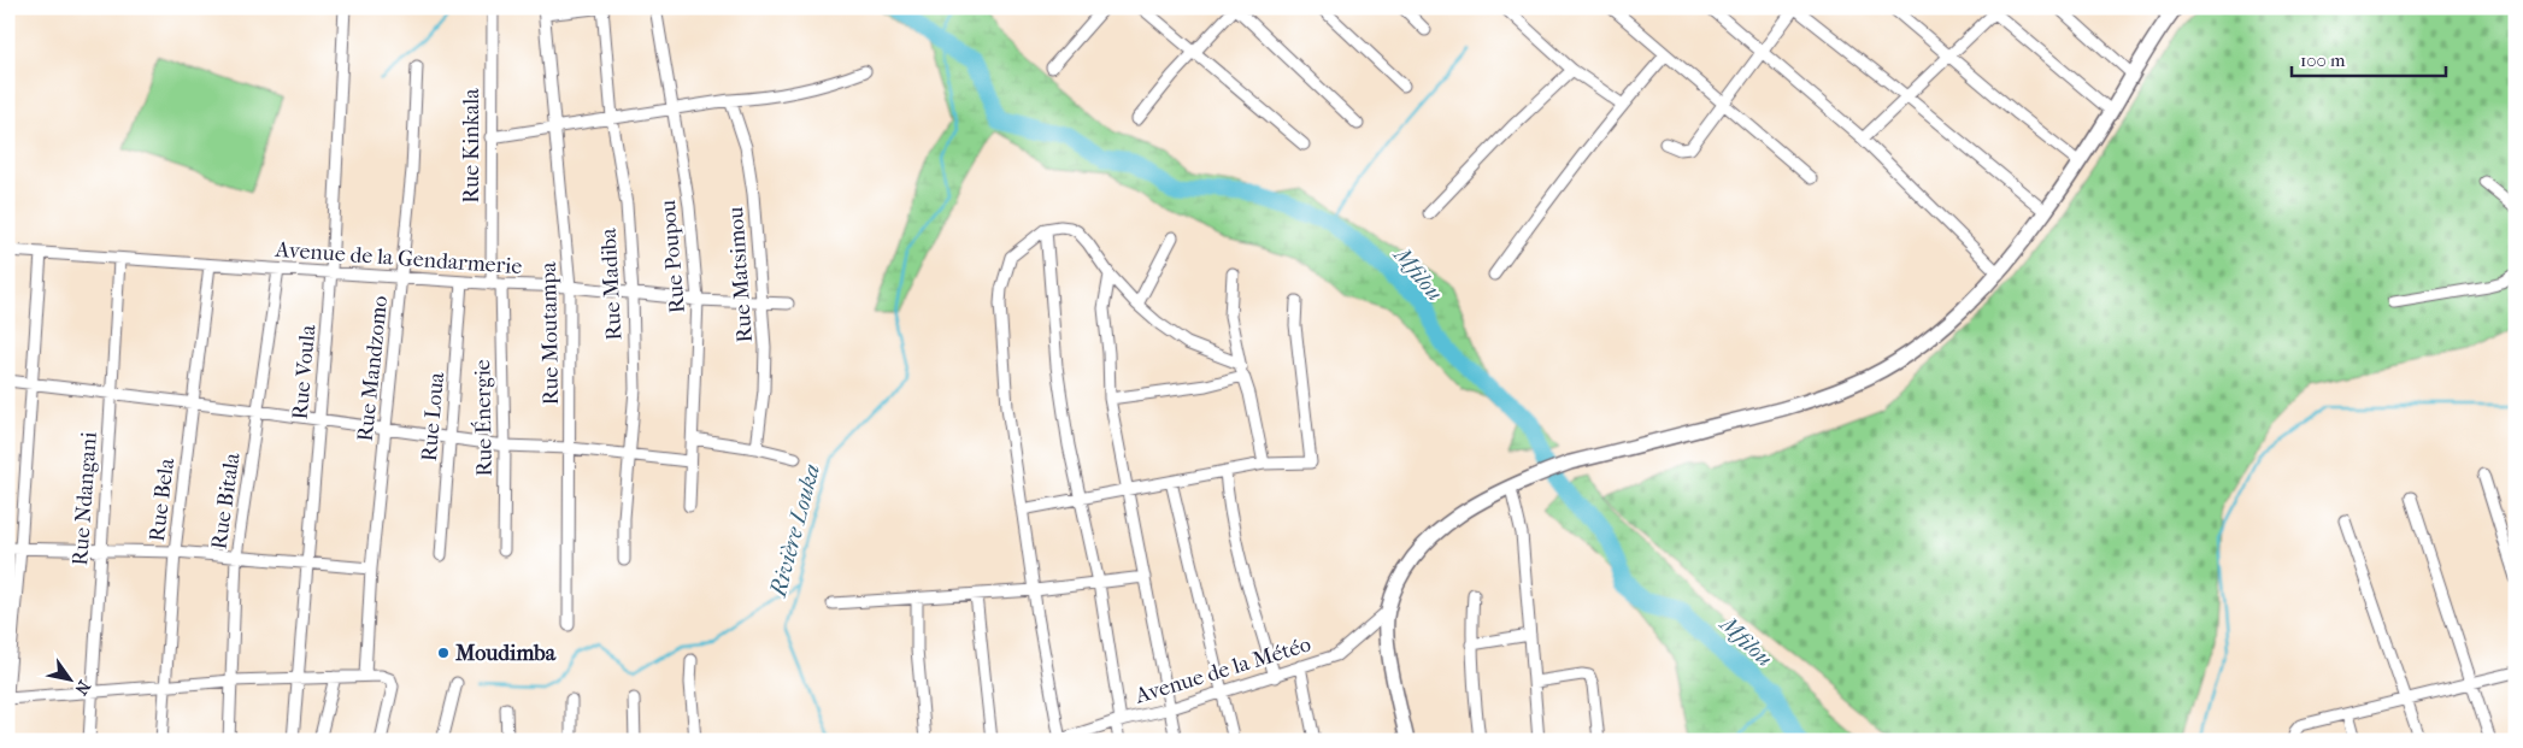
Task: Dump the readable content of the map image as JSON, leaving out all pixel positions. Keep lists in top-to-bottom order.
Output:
{
  "streets": {
    "street": [
      "Rue Kinkala",
      "Rue Poupou",
      "Avenue de la Gendarmerie",
      "Rue Matsimou",
      "Rue Madiba",
      "Rue Moutampa",
      "Rue Mandzomo",
      "Rue Voula",
      "Rue Loua",
      "Rue Énergie",
      "Rue Ndangani",
      "Rue Bela",
      "Rue Bitala",
      "Avenue de la Météo"
    ]
  },
  "crossings": [
    ["Rue Kinkala", "Avenue de la Gendarmerie"],
    ["Rue Kinkala", "Rue Énergie"],
    ["Rue Poupou", "Avenue de la Gendarmerie"],
    ["Avenue de la Gendarmerie", "Rue Matsimou"],
    ["Avenue de la Gendarmerie", "Rue Madiba"],
    ["Avenue de la Gendarmerie", "Rue Moutampa"],
    ["Avenue de la Gendarmerie", "Rue Mandzomo"],
    ["Avenue de la Gendarmerie", "Rue Voula"],
    ["Avenue de la Gendarmerie", "Rue Loua"],
    ["Avenue de la Gendarmerie", "Rue Énergie"],
    ["Avenue de la Gendarmerie", "Rue Ndangani"],
    ["Avenue de la Gendarmerie", "Rue Bela"],
    ["Avenue de la Gendarmerie", "Rue Bitala"]
  ],
  "water": ["Mfilou", "Rivière Louka"],
  "places": ["Moudimba"],
  "scale_bar": "100 m",
  "north": "bottom right"
}
